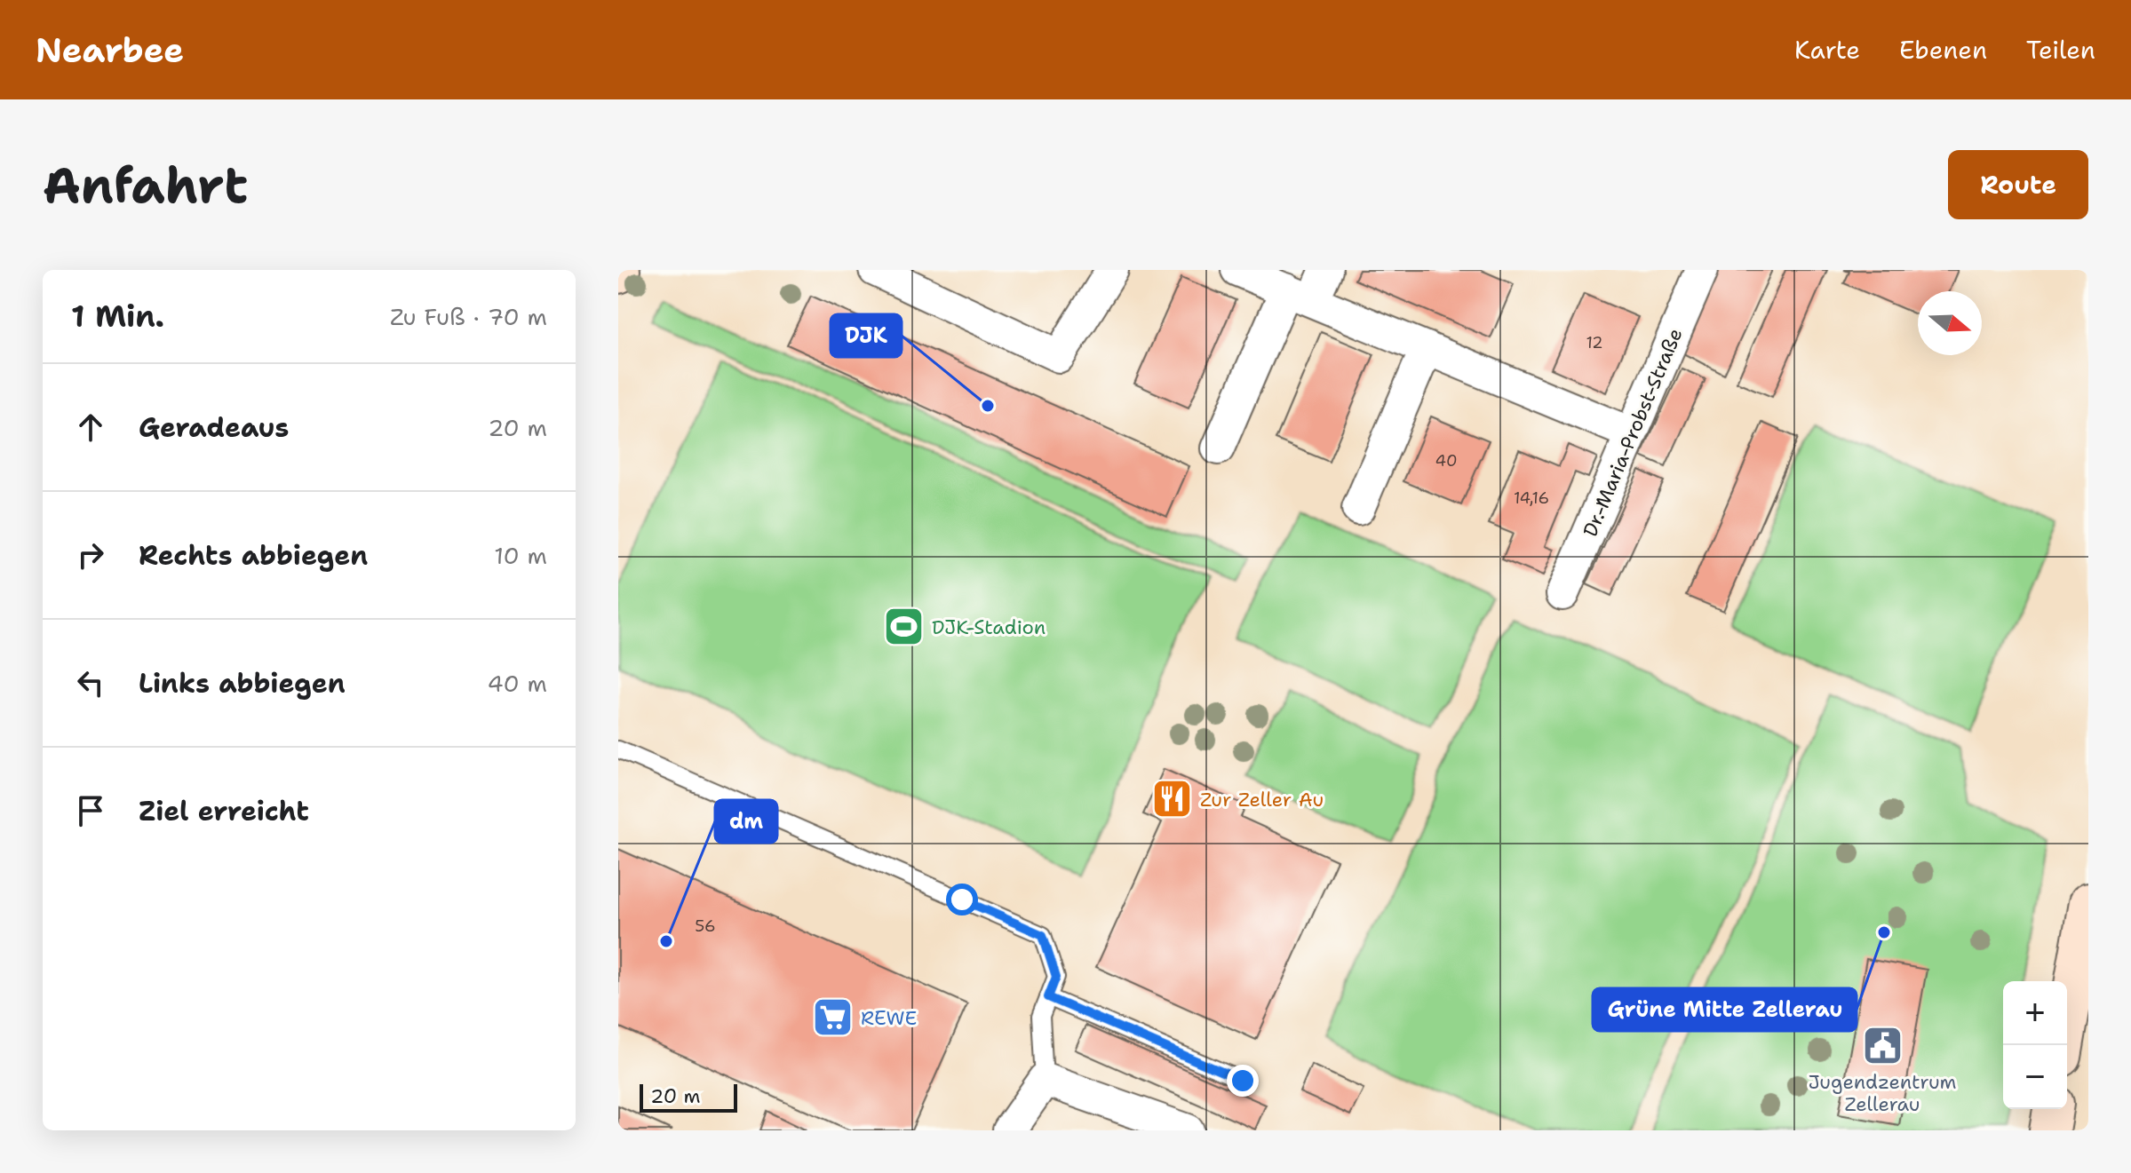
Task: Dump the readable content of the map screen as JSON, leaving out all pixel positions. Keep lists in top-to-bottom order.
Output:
{
  "streets": {
    "street": ["Dr.-Maria-Probst-Straße"]
  },
  "places": {
    "other": ["DJK", "Grüne Mitte Zellerau", "dm"],
    "sports": ["DJK-Stadion"],
    "restaurant": ["Zur Zeller Au"],
    "supermarket": ["REWE"],
    "public building": ["Jugendzentrum Zellerau"]
  },
  "house_numbers": [
    "12",
    "40",
    "14,16",
    "56"
  ],
  "scale_bar": "20 m",
  "north": "right",
  "page": {
    "header": "Nearbee",
    "nav": ["Karte", "Ebenen", "Teilen"],
    "buttons": "Route",
    "title": "Anfahrt",
    "heading": ["1 Min.", "Zu Fuß · 70 m"],
    "list": [
      ["Geradeaus", "20 m"],
      ["Rechts abbiegen", "10 m"],
      ["Links abbiegen", "40 m"],
      "Ziel erreicht"
    ],
    "map_buttons": ["+", "−"],
    "scale": "20 m"
  }
}
